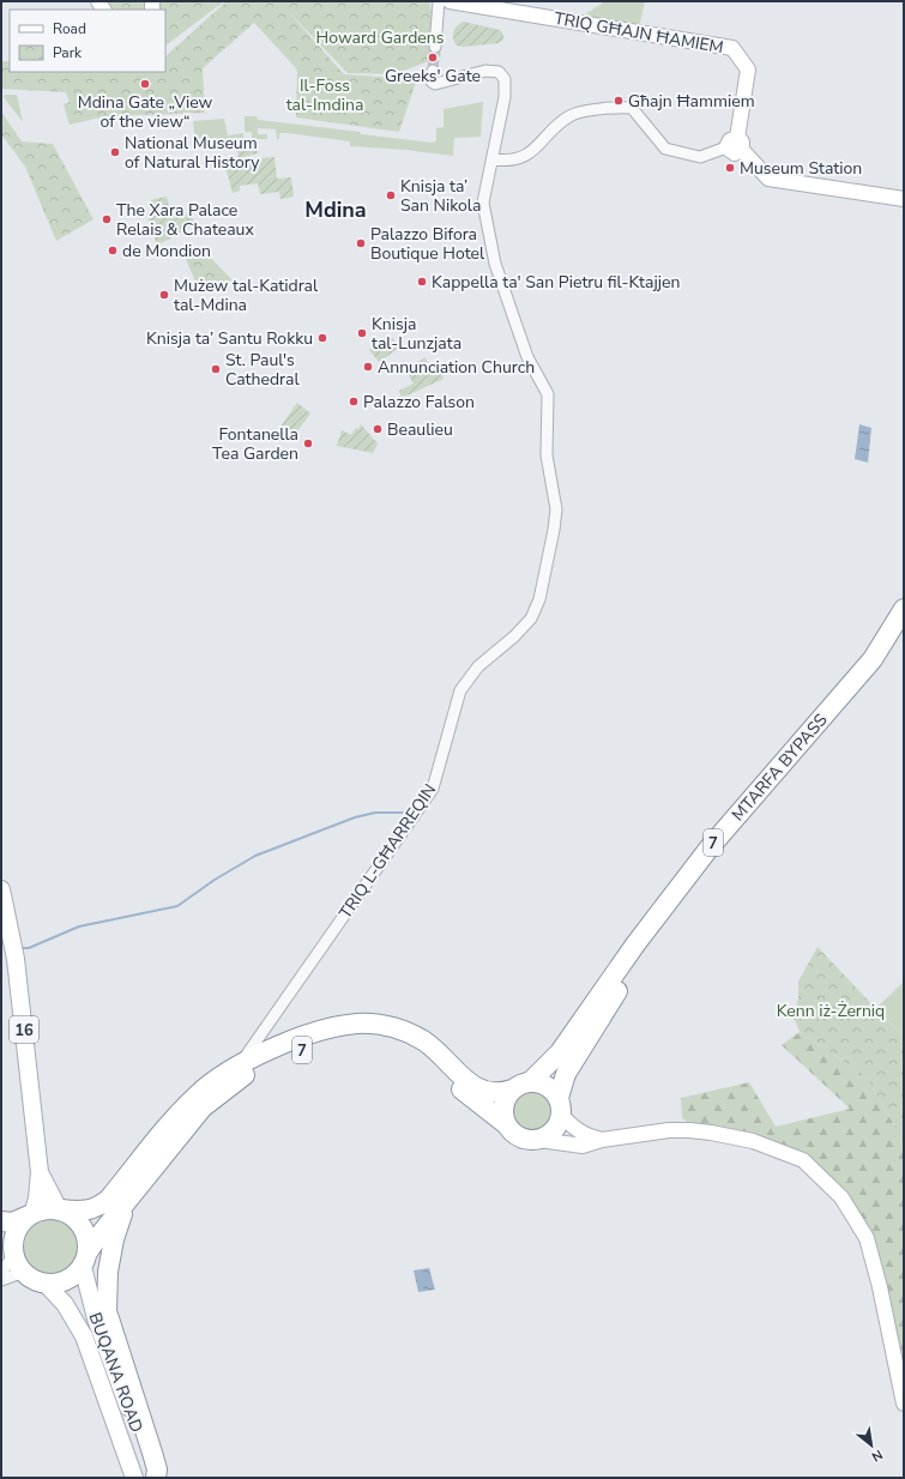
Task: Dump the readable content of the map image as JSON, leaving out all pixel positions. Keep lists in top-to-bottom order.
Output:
{
  "streets": {
    "highway": ["MTARFA BYPASS", "7"],
    "main road": ["16", "BUQANA ROAD"],
    "street": ["TRIQ GĦAJN ĦAMIEM", "TRIQ L-GĦARREQIN"]
  },
  "crossings": [
    ["MTARFA BYPASS", "7"],
    ["7", "TRIQ L-GĦARREQIN"],
    ["7", "16"],
    ["7", "BUQANA ROAD"],
    ["16", "BUQANA ROAD"]
  ],
  "districts": ["Mdina"],
  "parks": ["Howard Gardens", "Il-Foss tal-Imdina", "Kenn iż-Żerniq"],
  "places": [
    "Greeks' Gate",
    "Mdina Gate „View of the view“",
    "Għajn Ħammiem",
    "National Museum of Natural History",
    "Museum Station",
    "Knisja ta’ San Nikola",
    "The Xara Palace Relais & Chateaux",
    "Palazzo Bifora Boutique Hotel",
    "de Mondion",
    "Kappella ta' San Pietru fil-Ktajjen",
    "Mużew tal-Katidral tal-Mdina",
    "Knisja tal-Lunzjata",
    "Knisja ta’ Santu Rokku",
    "Annunciation Church",
    "St. Paul's Cathedral",
    "Palazzo Falson",
    "Beaulieu",
    "Fontanella Tea Garden"
  ],
  "legend": ["Road", "Park"],
  "north": "bottom right"
}
